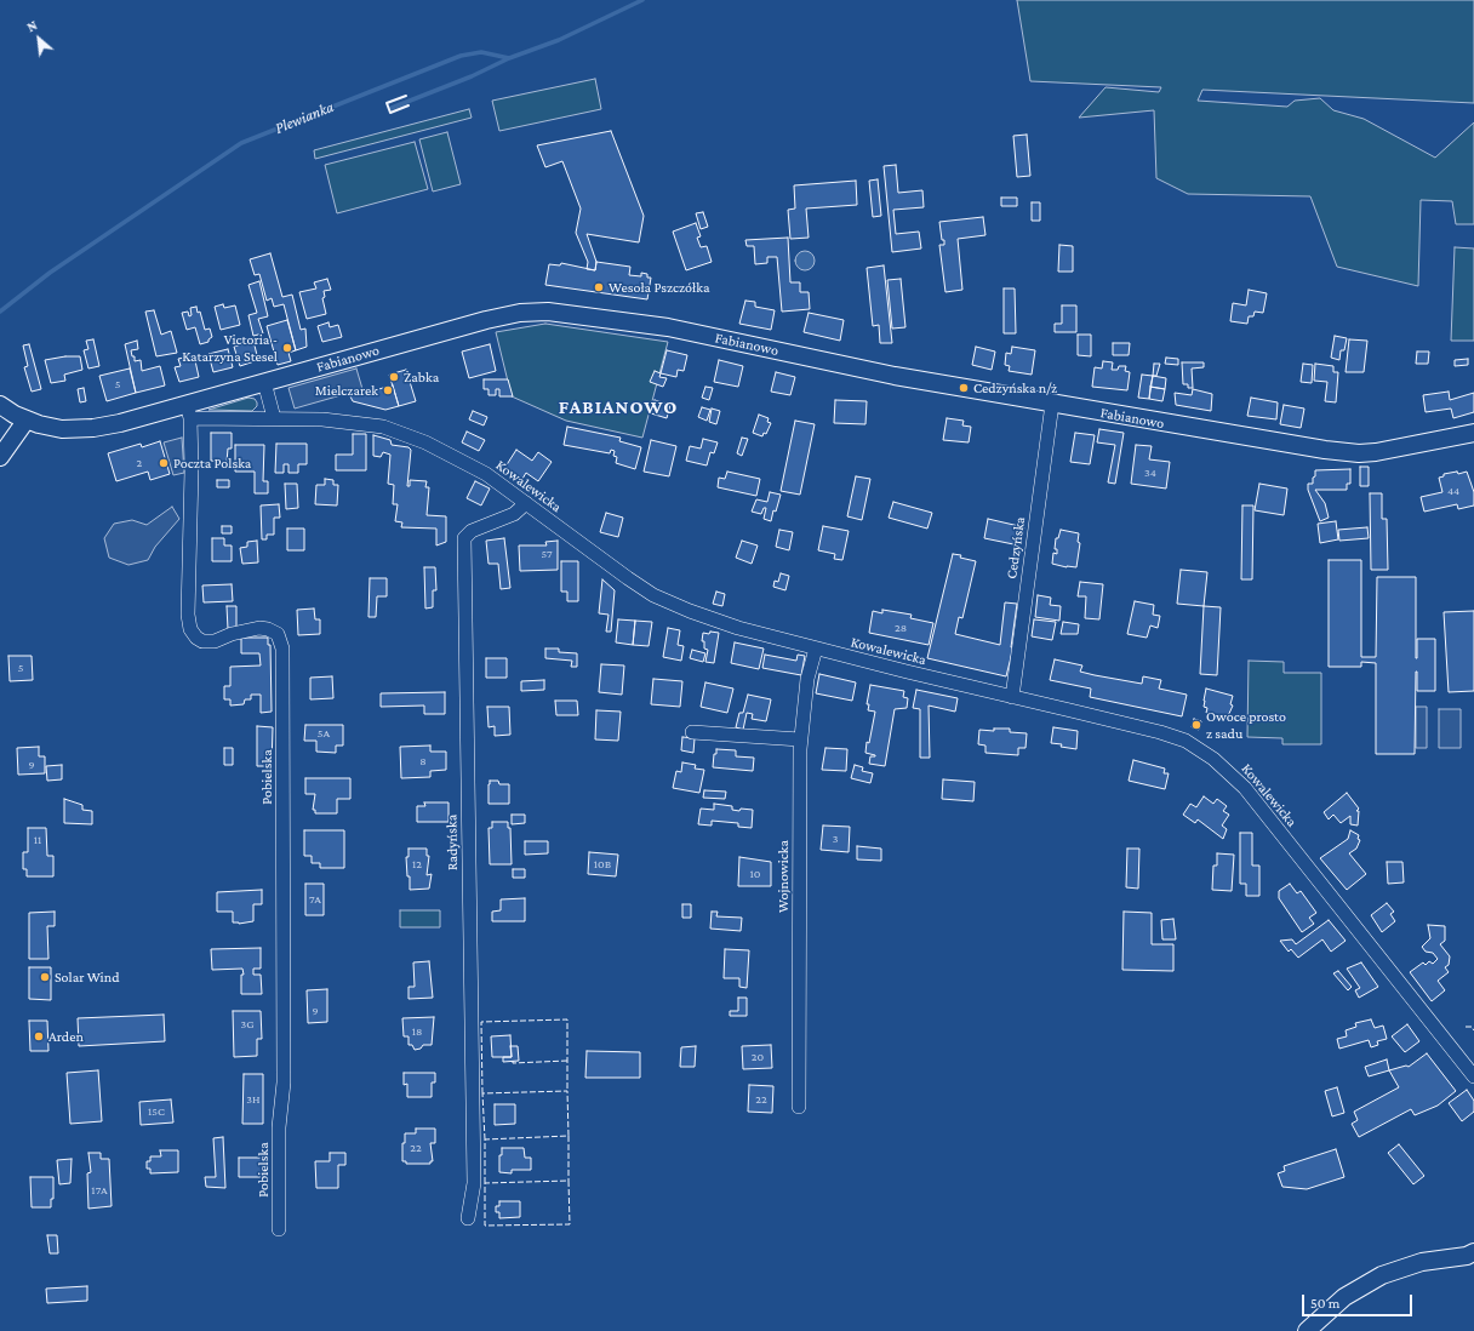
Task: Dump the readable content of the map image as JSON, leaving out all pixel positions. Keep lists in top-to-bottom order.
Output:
{
  "streets": {
    "street": [
      "Fabianowo",
      "Kowalewicka",
      "Cedzyńska",
      "Pobielska",
      "Radyńska",
      "Wojnowicka"
    ]
  },
  "crossings": [
    ["Fabianowo", "Kowalewicka"],
    ["Fabianowo", "Cedzyńska"],
    ["Fabianowo", "Pobielska"],
    ["Kowalewicka", "Cedzyńska"],
    ["Kowalewicka", "Pobielska"],
    ["Kowalewicka", "Radyńska"],
    ["Kowalewicka", "Wojnowicka"]
  ],
  "districts": ["FABIANOWO"],
  "water": ["Plewianka"],
  "places": [
    "Wesoła Pszczółka",
    "Victoria - Katarzyna Stesel",
    "Żabka",
    "Cedzyńska n/ż",
    "Mielczarek",
    "Poczta Polska",
    "Owoce prosto z sadu",
    "Solar Wind",
    "Arden"
  ],
  "house_numbers": [
    "5",
    "2",
    "34",
    "44",
    "57",
    "28",
    "5",
    "5A",
    "8",
    "9",
    "3",
    "11",
    "12",
    "10B",
    "10",
    "7A",
    "9",
    "3G",
    "18",
    "20",
    "3H",
    "22",
    "15C",
    "22",
    "17A"
  ],
  "scale_bar": "50 m",
  "north": "top left"
}
